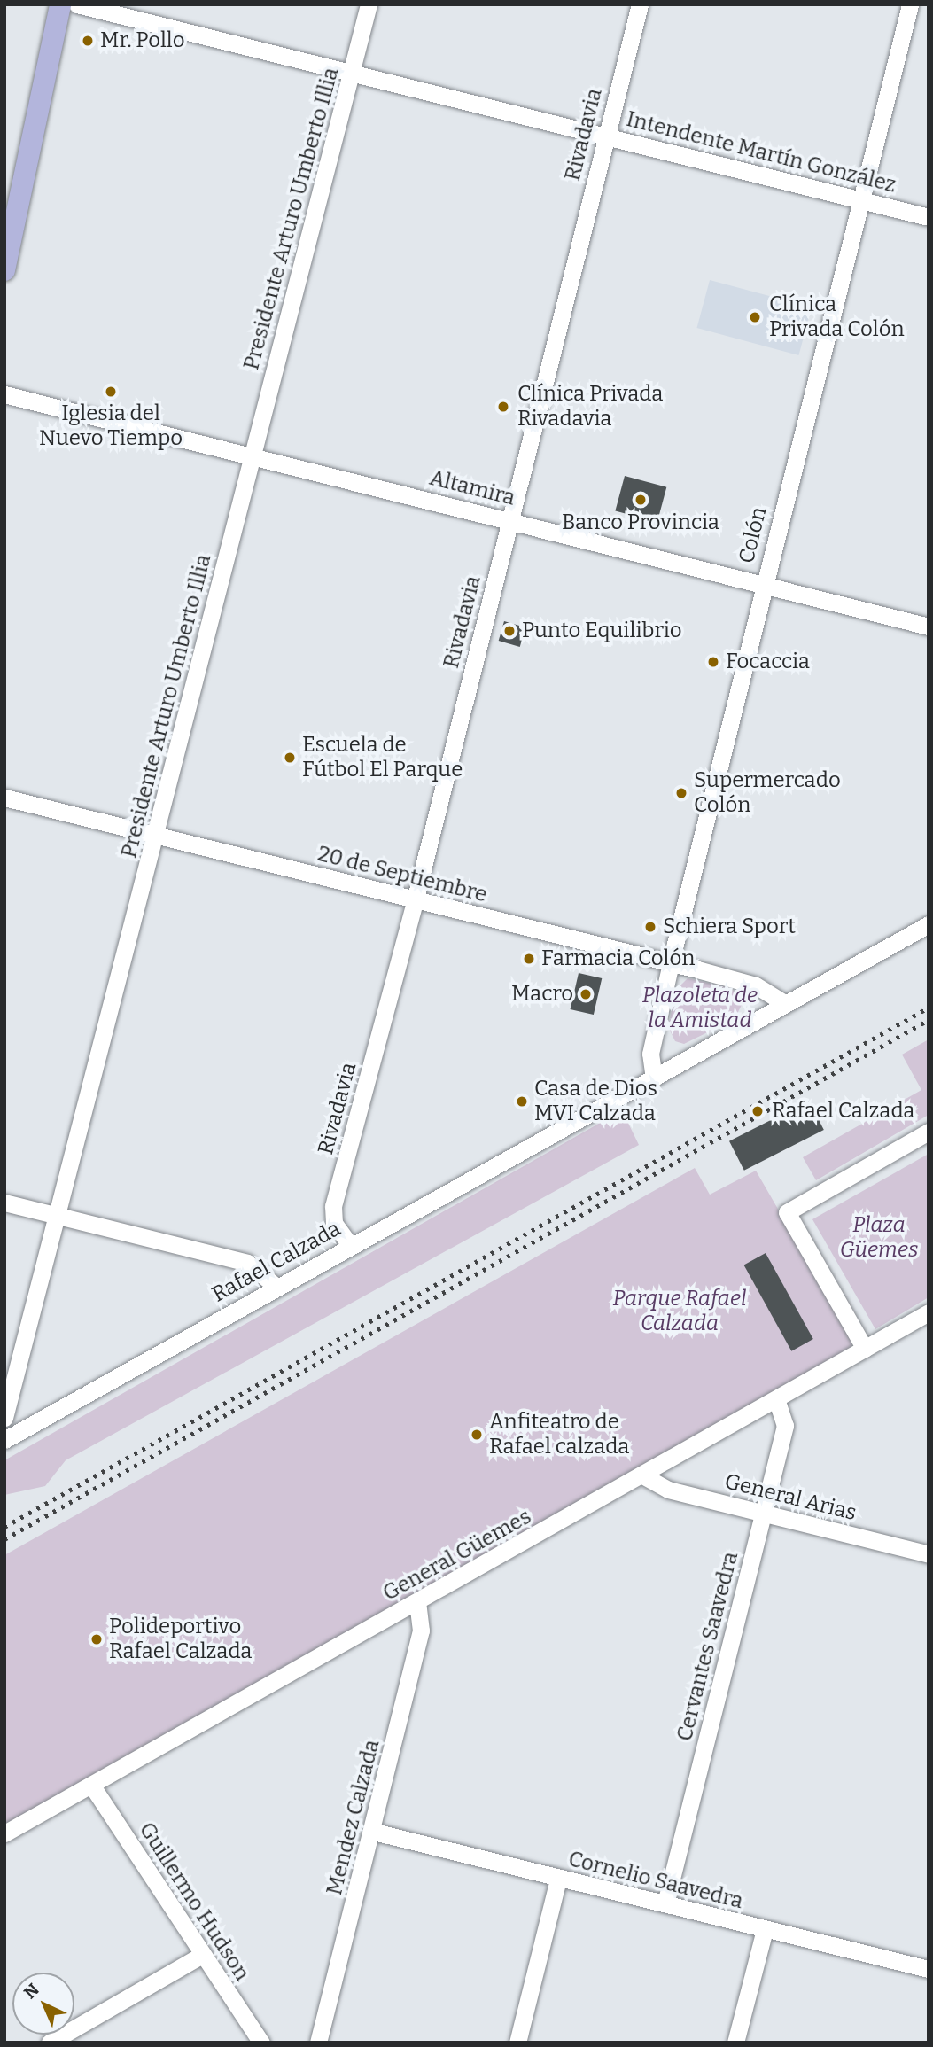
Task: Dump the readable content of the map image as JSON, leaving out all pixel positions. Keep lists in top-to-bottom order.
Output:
{
  "streets": {
    "street": [
      "Rivadavia",
      "Intendente Martín González",
      "Presidente Arturo Umberto Illia",
      "Altamira",
      "Colón",
      "20 de Septiembre",
      "Rafael Calzada",
      "General Arias",
      "General Güemes",
      "Cervantes Saavedra",
      "Mendez Calzada",
      "Cornelio Saavedra",
      "Guillermo Hudson"
    ]
  },
  "crossings": [
    ["Rivadavia", "Intendente Martín González"],
    ["Rivadavia", "Altamira"],
    ["Rivadavia", "20 de Septiembre"],
    ["Rivadavia", "Rafael Calzada"],
    ["Intendente Martín González", "Presidente Arturo Umberto Illia"],
    ["Intendente Martín González", "Colón"],
    ["Presidente Arturo Umberto Illia", "Altamira"],
    ["Presidente Arturo Umberto Illia", "20 de Septiembre"],
    ["Altamira", "Colón"],
    ["Colón", "20 de Septiembre"],
    ["Colón", "Rafael Calzada"],
    ["20 de Septiembre", "Rafael Calzada"],
    ["General Arias", "General Güemes"],
    ["General Arias", "Cervantes Saavedra"],
    ["General Güemes", "Cervantes Saavedra"],
    ["General Güemes", "Mendez Calzada"],
    ["General Güemes", "Guillermo Hudson"],
    ["Cervantes Saavedra", "Cornelio Saavedra"],
    ["Mendez Calzada", "Cornelio Saavedra"]
  ],
  "parks": ["Plazoleta de la Amistad", "Plaza Güemes", "Parque Rafael Calzada"],
  "places": [
    "Mr. Pollo",
    "Clínica Privada Colón",
    "Iglesia del Nuevo Tiempo",
    "Clínica Privada Rivadavia",
    "Banco Provincia",
    "Punto Equilibrio",
    "Focaccia",
    "Escuela de Fútbol El Parque",
    "Supermercado Colón",
    "Schiera Sport",
    "Farmacia Colón",
    "Macro",
    "Casa de Dios MVI Calzada",
    "Rafael Calzada",
    "Anfiteatro de Rafael calzada",
    "Polideportivo Rafael Calzada"
  ],
  "north": "top left"
}
